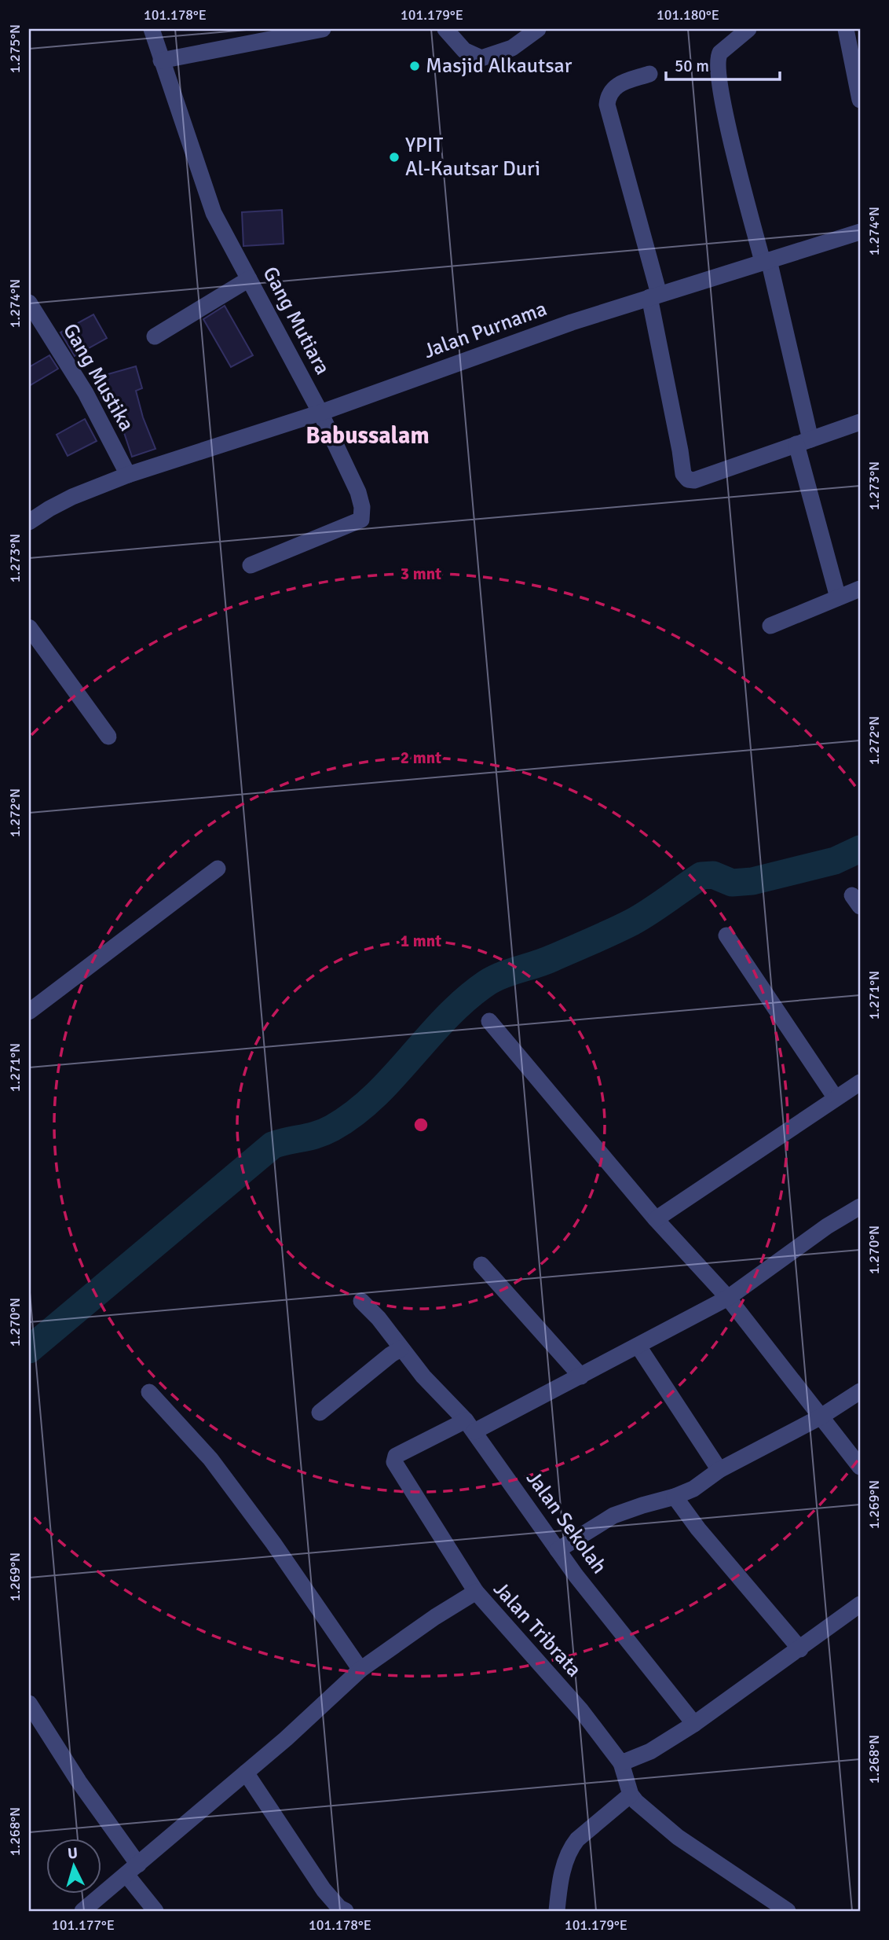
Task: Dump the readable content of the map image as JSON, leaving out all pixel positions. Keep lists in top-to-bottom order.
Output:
{
  "streets": {
    "street": [
      "Gang Mutiara",
      "Jalan Purnama",
      "Gang Mustika",
      "Jalan Sekolah",
      "Jalan Tribrata"
    ]
  },
  "crossings": [
    ["Gang Mutiara", "Jalan Purnama"],
    ["Jalan Purnama", "Gang Mustika"]
  ],
  "districts": ["Babussalam"],
  "places": ["Masjid Alkautsar", "YPIT Al-Kautsar Duri"],
  "scale_bar": "50 m",
  "north": "top",
  "coordinates": [
    "101.178°E",
    "101.179°E",
    "101.180°E",
    "1.275°N",
    "1.274°N",
    "1.273°N",
    "1.272°N",
    "1.271°N",
    "1.270°N",
    "1.269°N",
    "1.268°N",
    "101.177°E"
  ],
  "rings": ["3 mnt", "2 mnt", "1 mnt"]
}
